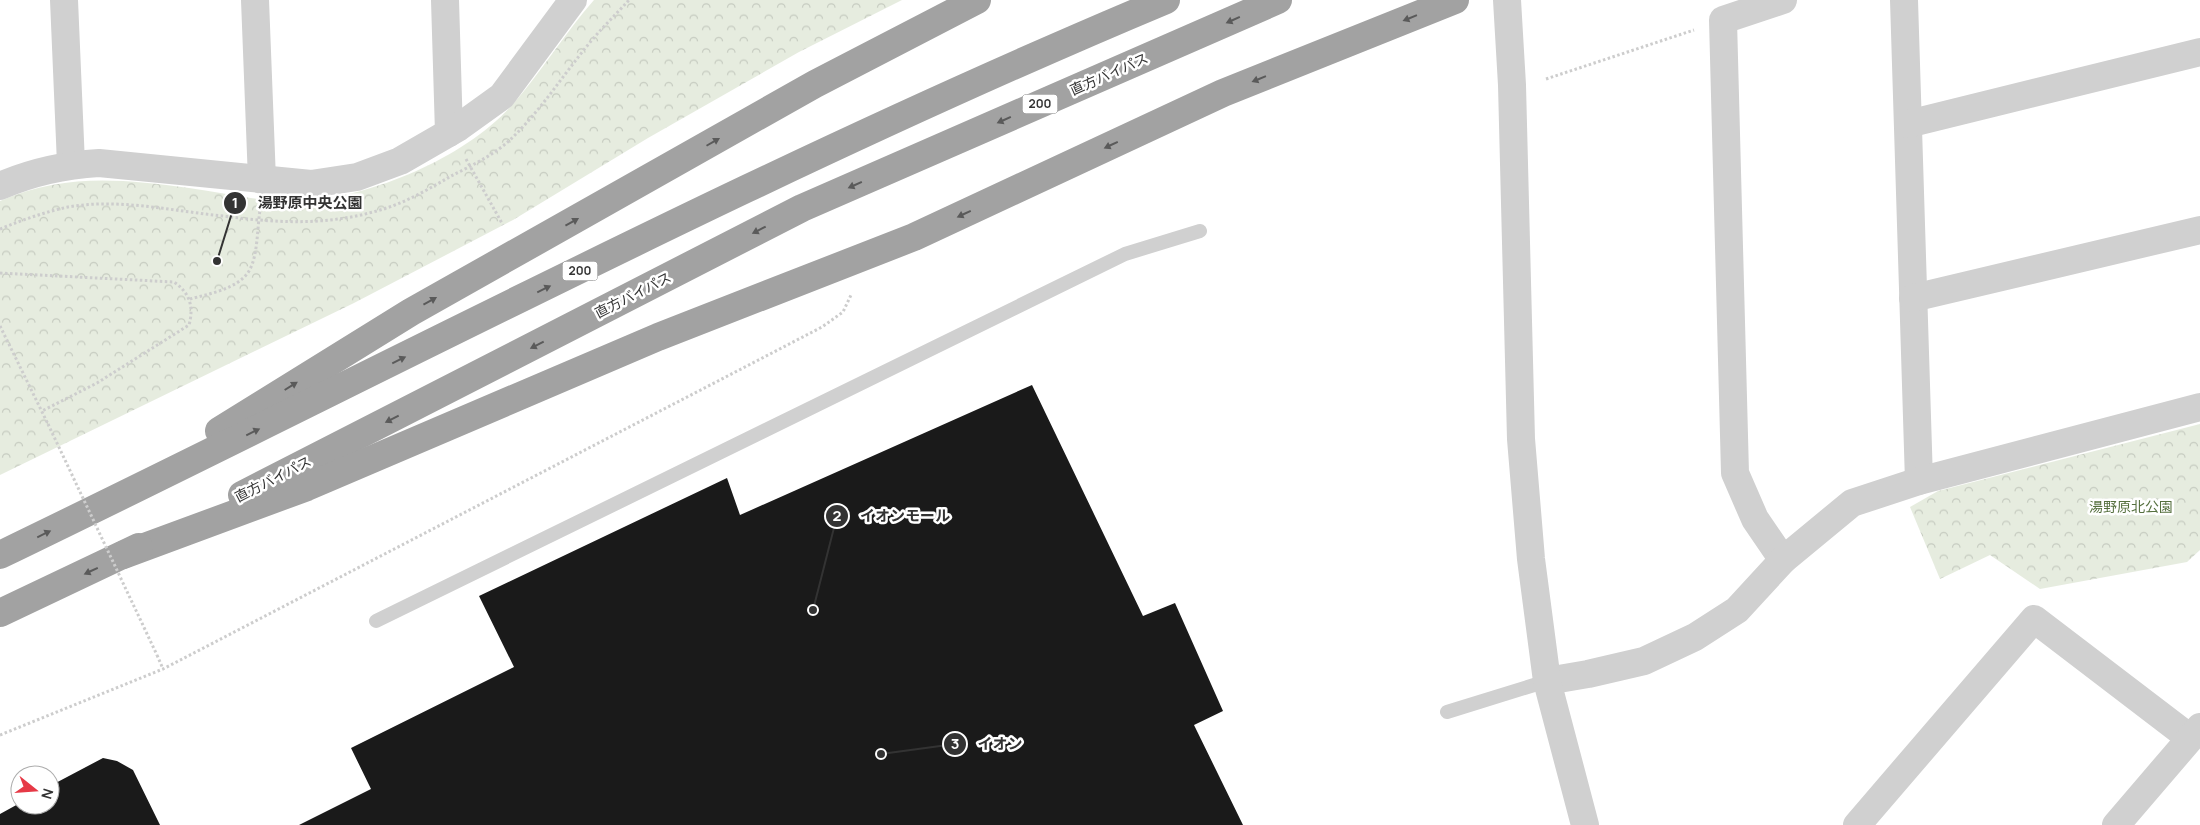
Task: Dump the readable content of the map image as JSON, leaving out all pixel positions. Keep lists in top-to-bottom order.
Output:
{
  "streets": {
    "highway": ["直方バイパス", "200"]
  },
  "parks": ["湯野原北公園"],
  "places": ["湯野原中央公園", "イオンモール", "イオン"],
  "north": "right"
}
